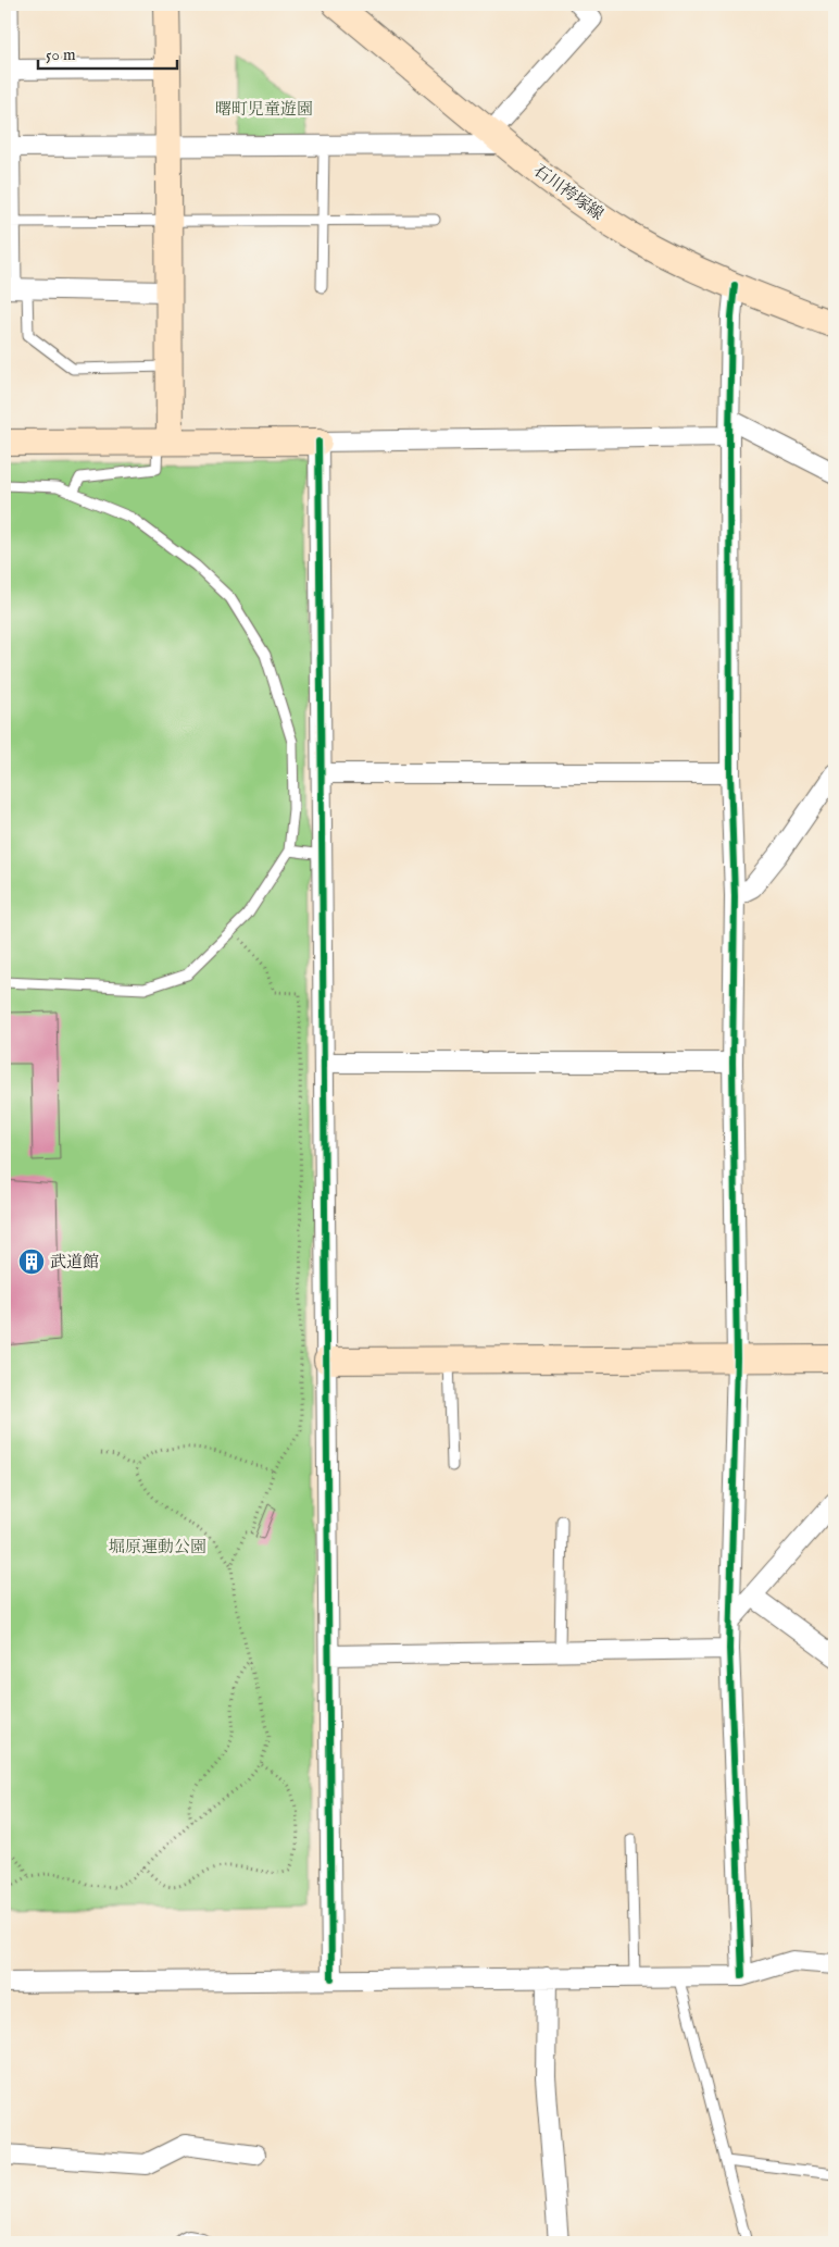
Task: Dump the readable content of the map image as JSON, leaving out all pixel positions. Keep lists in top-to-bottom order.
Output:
{
  "streets": {
    "street": ["石川袴塚線"]
  },
  "parks": ["曙町児童遊園", "堀原運動公園"],
  "places": {
    "building": ["武道館"]
  },
  "scale_bar": "50 m"
}
